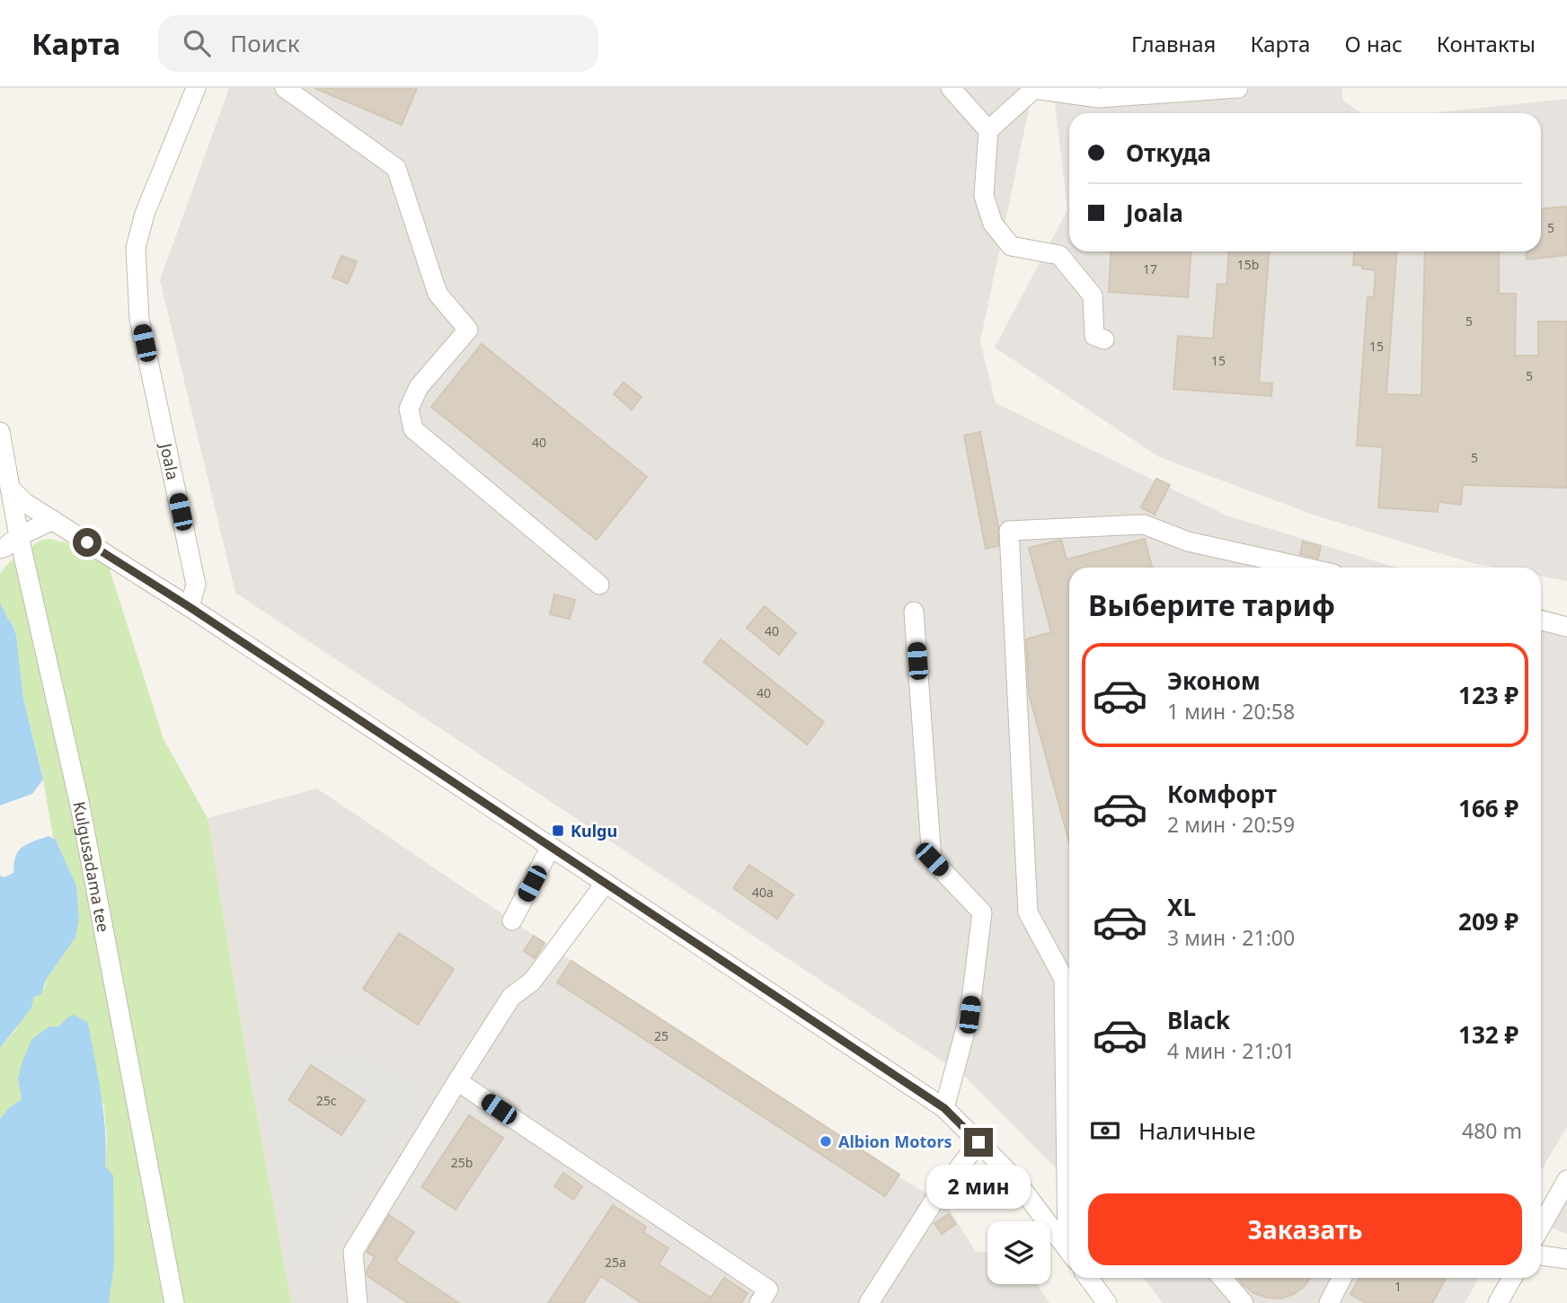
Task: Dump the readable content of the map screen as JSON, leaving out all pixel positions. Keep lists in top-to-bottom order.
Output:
{
  "streets": {
    "street": ["Joala", "Kulgusadama tee"]
  },
  "places": {
    "transit": ["Kulgu"],
    "other": ["Albion Motors"]
  },
  "house_numbers": [
    "5",
    "15b",
    "17",
    "5",
    "15",
    "15",
    "5",
    "40",
    "5",
    "40",
    "40",
    "40a",
    "25",
    "25c",
    "25b",
    "25a",
    "1"
  ],
  "page": {
    "header": "Карта",
    "search": "Поиск",
    "nav": [
      "Главная",
      "Карта",
      "О нас",
      "Контакты"
    ],
    "banner": ["Откуда", "Joala"],
    "heading": "Выберите тариф",
    "list": [
      {
        "name": "Эконом",
        "note": "1 мин · 20:58",
        "value": "123 ₽"
      },
      {
        "name": "Комфорт",
        "note": "2 мин · 20:59",
        "value": "166 ₽"
      },
      {
        "name": "XL",
        "note": "3 мин · 21:00",
        "value": "209 ₽"
      },
      {
        "name": "Black",
        "note": "4 мин · 21:01",
        "value": "132 ₽"
      }
    ],
    "pay": ["Наличные", "480 m"],
    "bubble": "2 мин",
    "buttons": "Заказать"
  }
}
